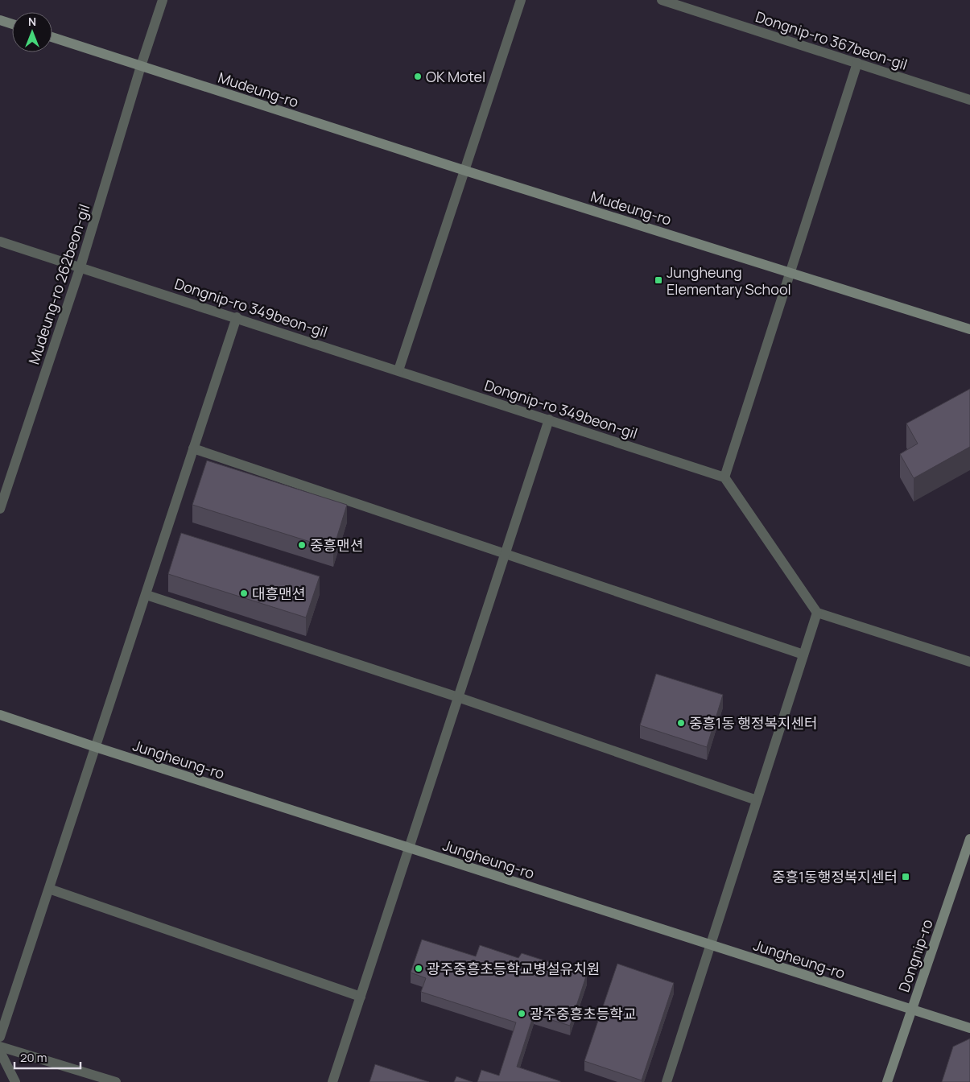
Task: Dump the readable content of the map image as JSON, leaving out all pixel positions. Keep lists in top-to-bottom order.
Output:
{
  "streets": {
    "street": [
      "Dongnip-ro 367beon-gil",
      "Mudeung-ro",
      "Mudeung-ro 262beon-gil",
      "Dongnip-ro 349beon-gil",
      "Jungheung-ro",
      "Dongnip-ro"
    ]
  },
  "crossings": [
    ["Mudeung-ro", "Mudeung-ro 262beon-gil"],
    ["Mudeung-ro 262beon-gil", "Dongnip-ro 349beon-gil"],
    ["Jungheung-ro", "Dongnip-ro"]
  ],
  "places": {
    "other": [
      "OK Motel",
      "중흥맨션",
      "대흥맨션",
      "중흥1동 행정복지센터",
      "광주중흥초등학교병설유치원",
      "광주중흥초등학교"
    ],
    "transit": ["Jungheung Elementary School", "중흥1동행정복지센터"]
  },
  "scale_bar": "20 m",
  "north": "top"
}
